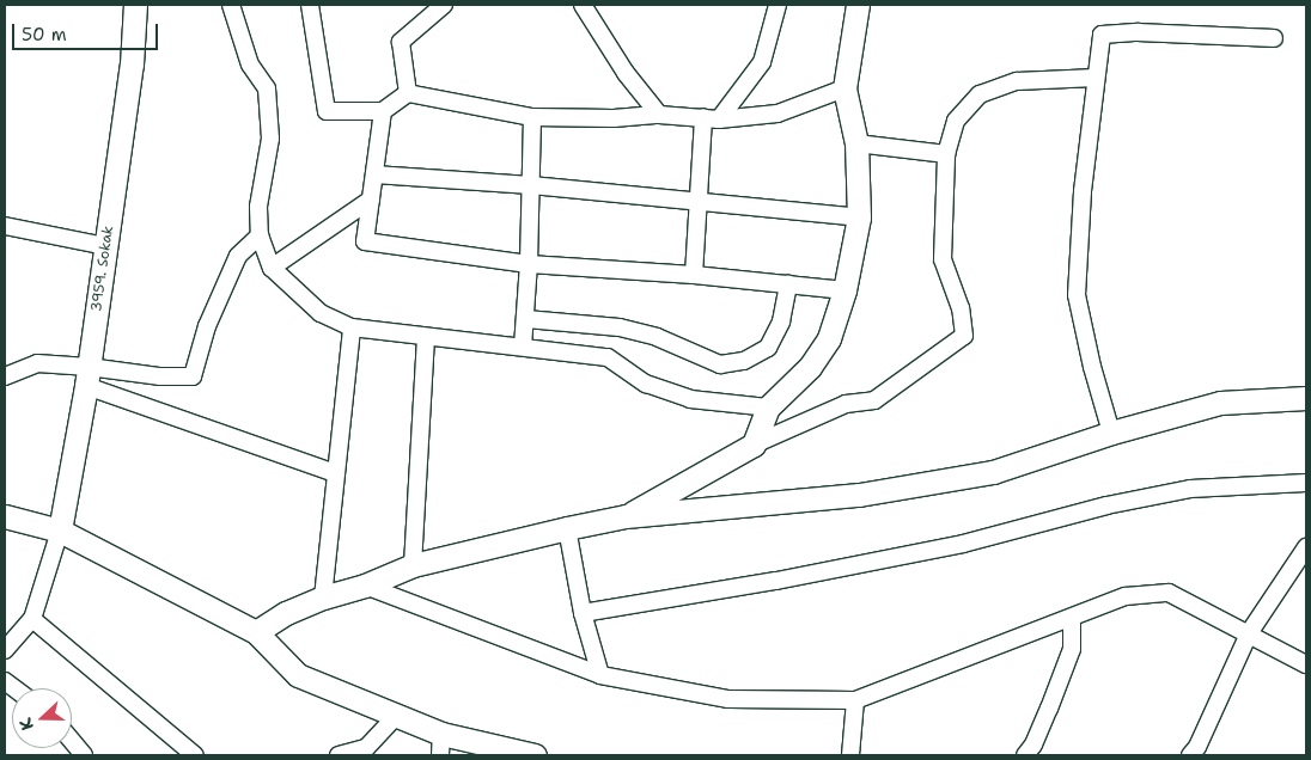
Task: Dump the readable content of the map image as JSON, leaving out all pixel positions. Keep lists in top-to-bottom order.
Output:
{
  "streets": {
    "street": ["3959. Sokak"]
  },
  "scale_bar": "50 m",
  "north": "left"
}
